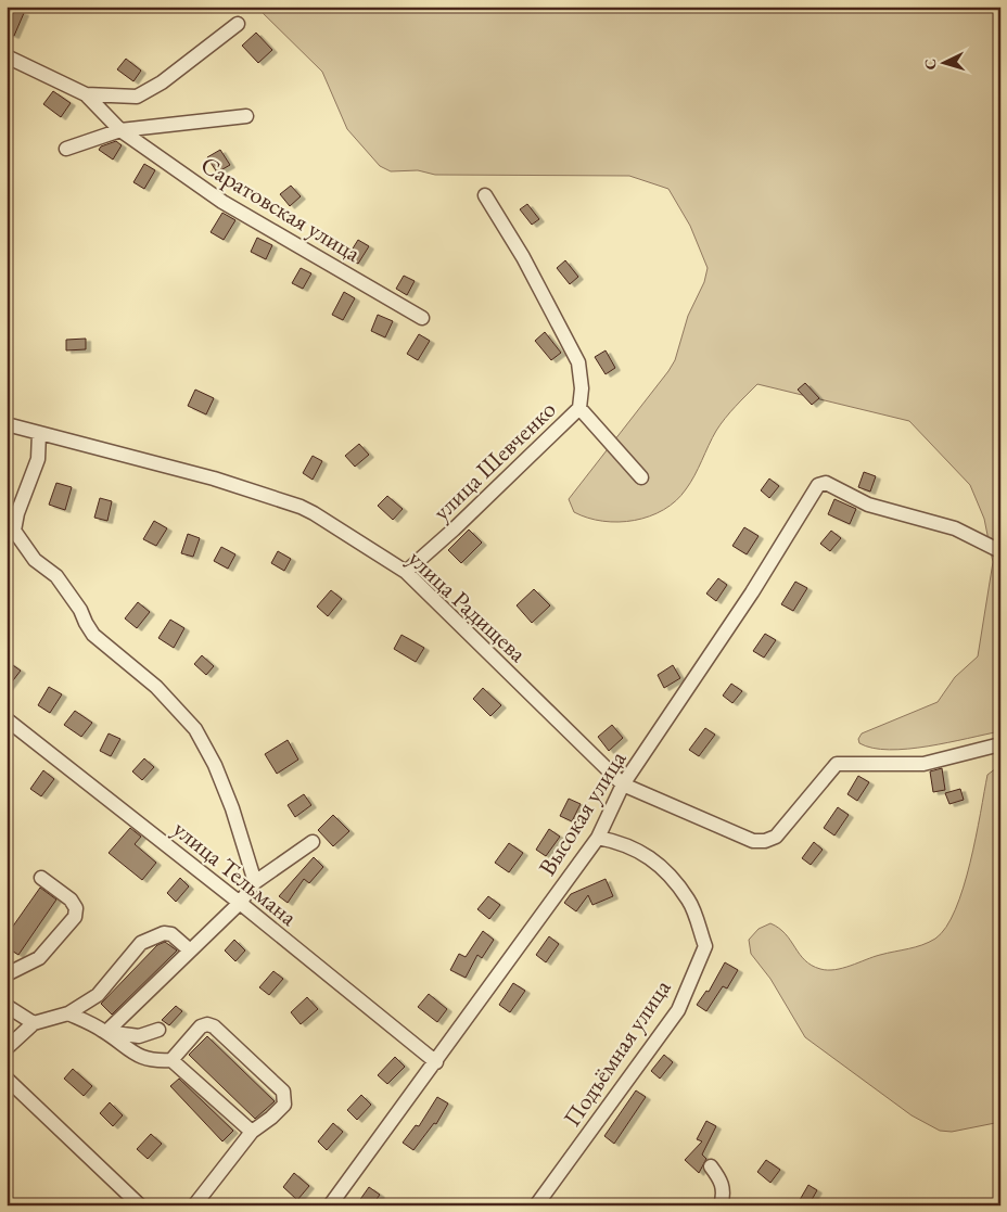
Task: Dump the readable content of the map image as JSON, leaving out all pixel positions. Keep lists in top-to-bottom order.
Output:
{
  "streets": {
    "street": [
      "Саратовская улица",
      "улица Шевченко",
      "улица Радищева",
      "Высокая улица",
      "улица Тельмана",
      "Подъёмная улица"
    ]
  },
  "crossings": [
    ["улица Шевченко", "улица Радищева"],
    ["улица Радищева", "Высокая улица"],
    ["Высокая улица", "улица Тельмана"],
    ["Высокая улица", "Подъёмная улица"]
  ],
  "north": "left"
}
